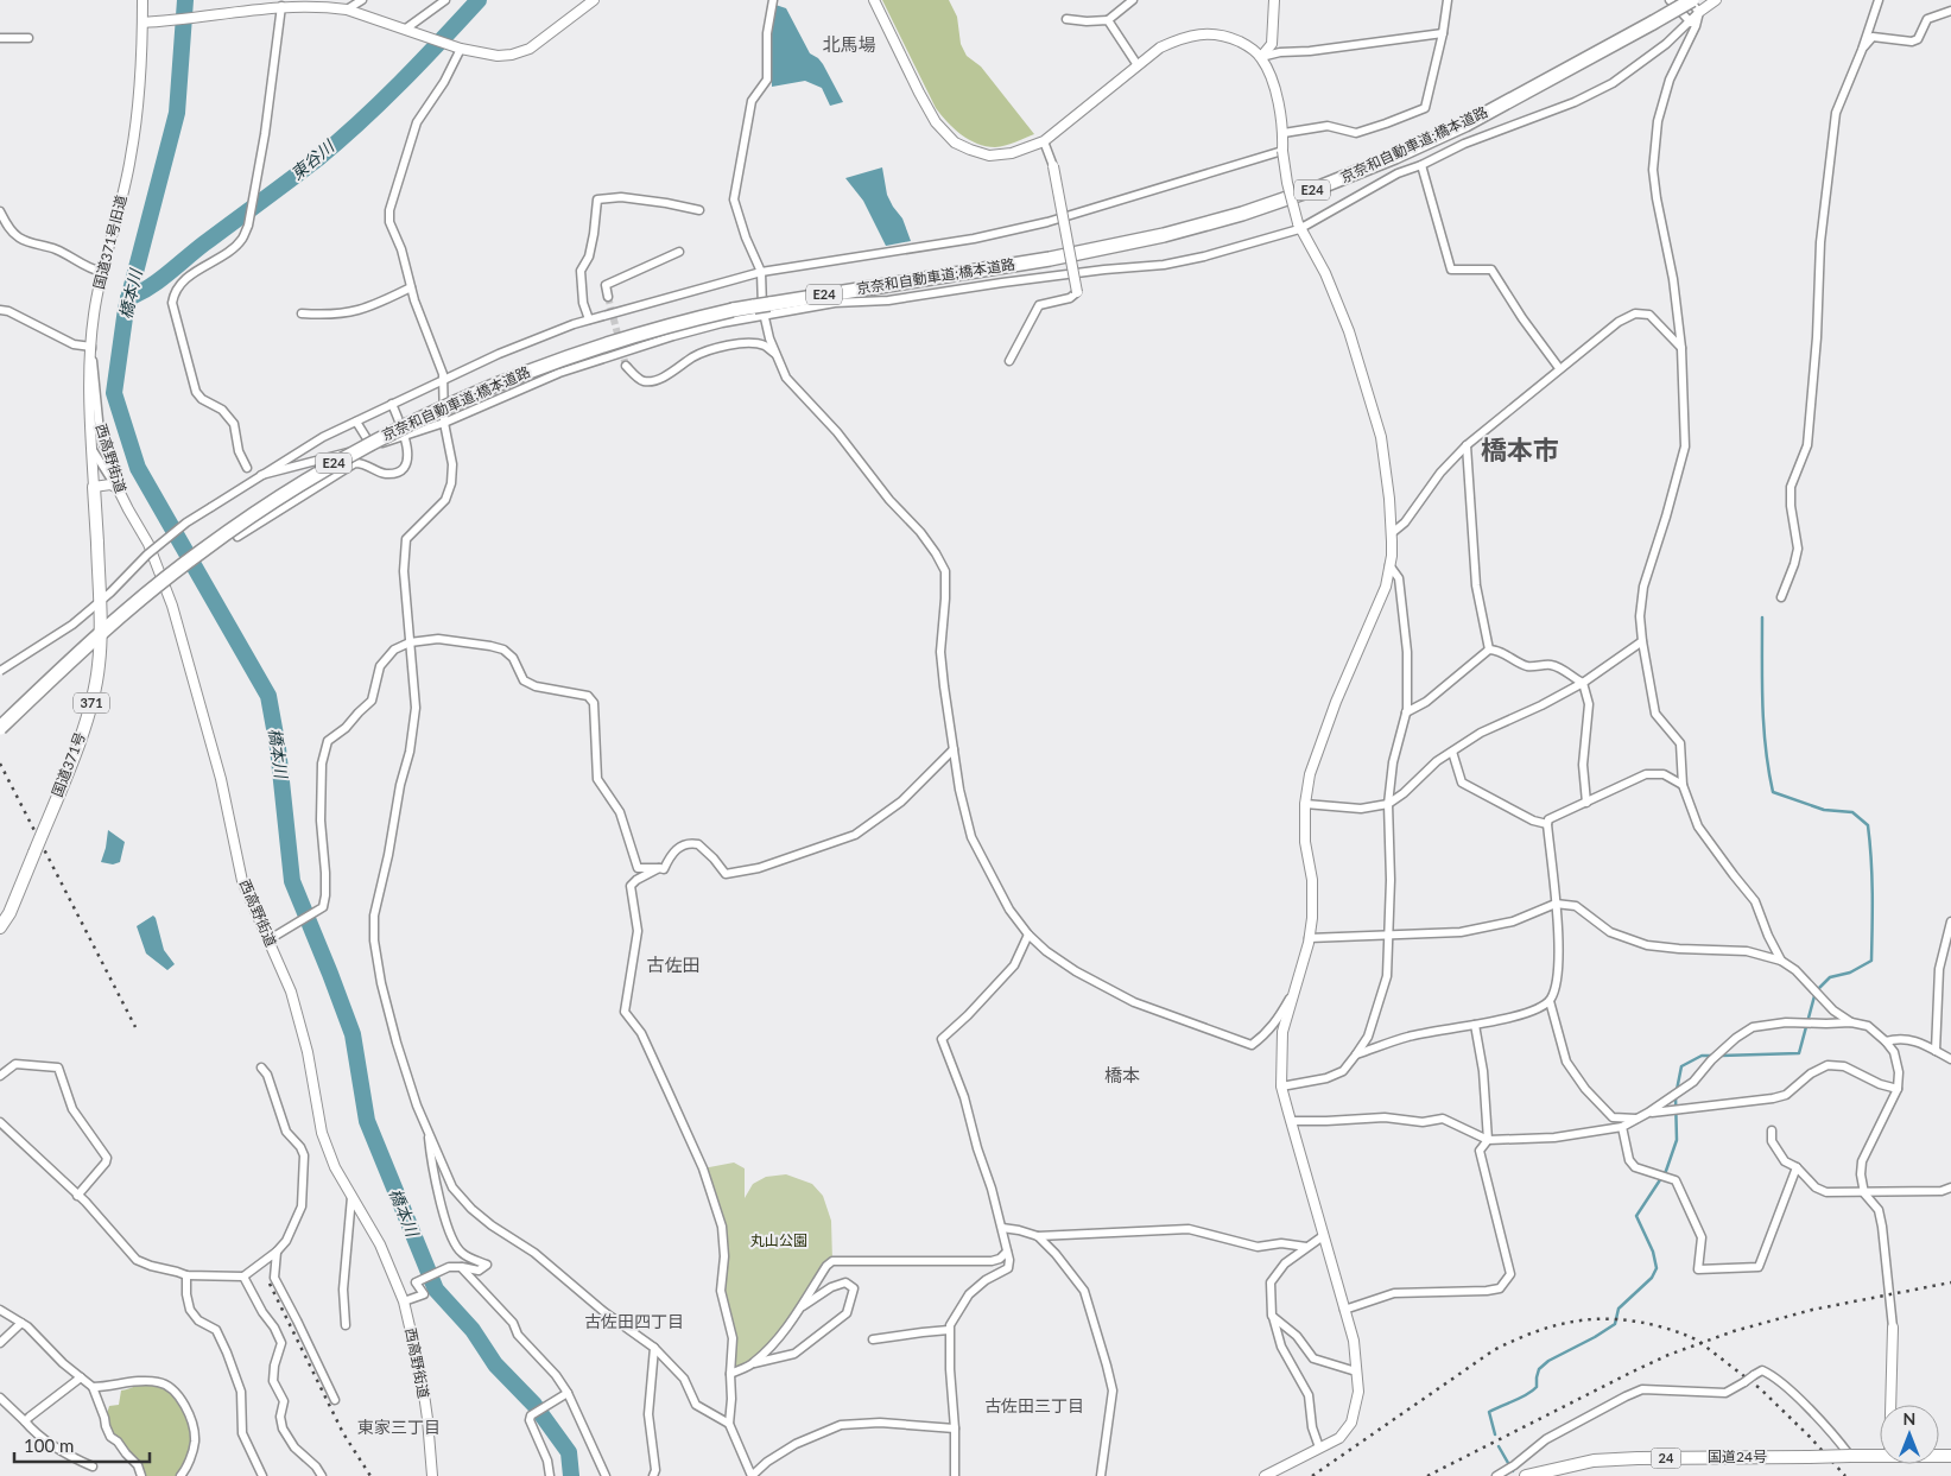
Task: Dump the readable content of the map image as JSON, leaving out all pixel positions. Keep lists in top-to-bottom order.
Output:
{
  "streets": {
    "highway": [
      "京奈和自動車道;橋本道路",
      "E24",
      "371",
      "国道371号",
      "国道24号",
      "24"
    ],
    "street": ["国道371号旧道", "西高野街道"]
  },
  "crossings": [
    ["国道371号旧道", "西高野街道"],
    ["国道371号旧道", "国道371号"]
  ],
  "districts": [
    "北馬場",
    "橋本市",
    "古佐田",
    "橋本",
    "古佐田四丁目",
    "古佐田三丁目",
    "東家三丁目"
  ],
  "water": ["東谷川", "橋本川"],
  "parks": ["丸山公園"],
  "scale_bar": "100 m",
  "north": "top"
}
